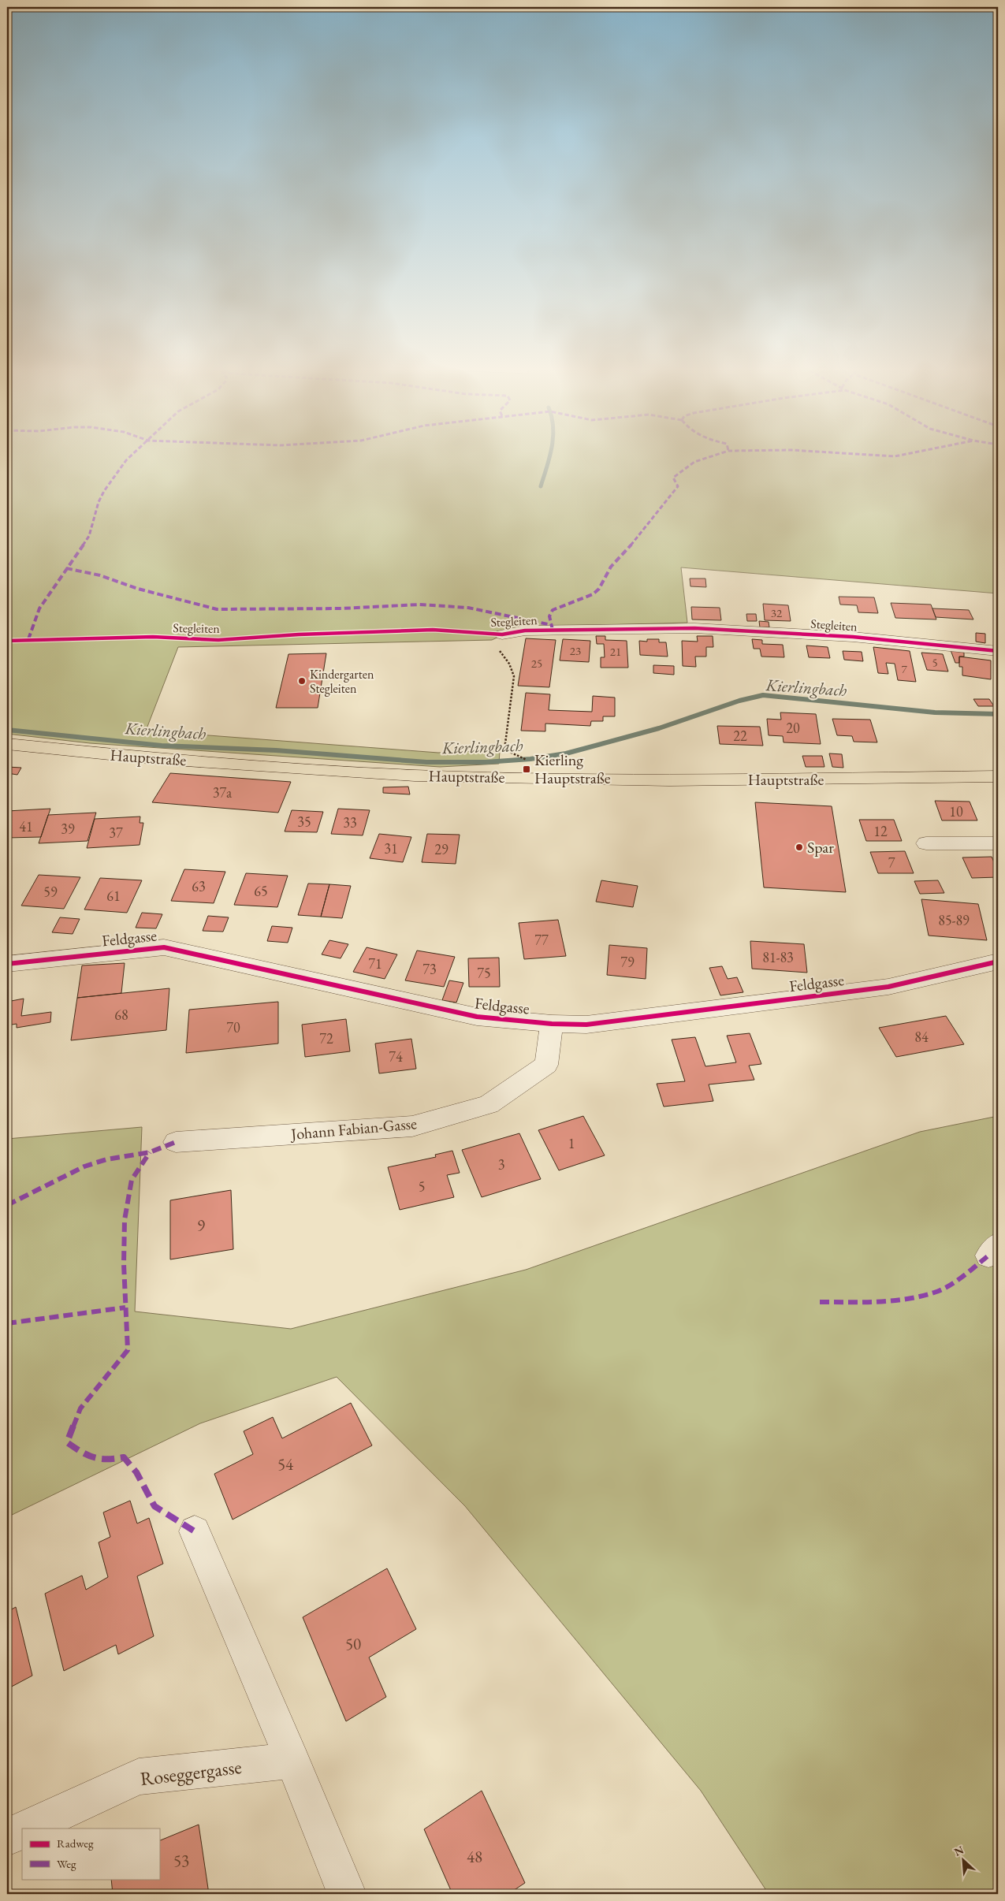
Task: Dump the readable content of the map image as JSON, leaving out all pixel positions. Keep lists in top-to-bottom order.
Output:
{
  "streets": {
    "main road": ["Hauptstraße"],
    "street": [
      "Stegleiten",
      "Feldgasse",
      "Johann Fabian-Gasse",
      "Roseggergasse"
    ]
  },
  "crossings": [
    ["Feldgasse", "Johann Fabian-Gasse"]
  ],
  "water": ["Kierlingbach"],
  "places": {
    "other": ["Kindergarten Stegleiten", "Spar"],
    "transit": ["Kierling Hauptstraße"]
  },
  "house_numbers": [
    "32",
    "23",
    "21",
    "5",
    "25",
    "7",
    "20",
    "22",
    "37a",
    "10",
    "35",
    "33",
    "41",
    "39",
    "12",
    "37",
    "31",
    "29",
    "7",
    "63",
    "65",
    "59",
    "61",
    "85-89",
    "77",
    "81-83",
    "79",
    "71",
    "73",
    "75",
    "68",
    "70",
    "84",
    "72",
    "74",
    "1",
    "3",
    "5",
    "9",
    "54",
    "50",
    "48",
    "53"
  ],
  "legend": ["Radweg", "Weg"],
  "north": "top left"
}
